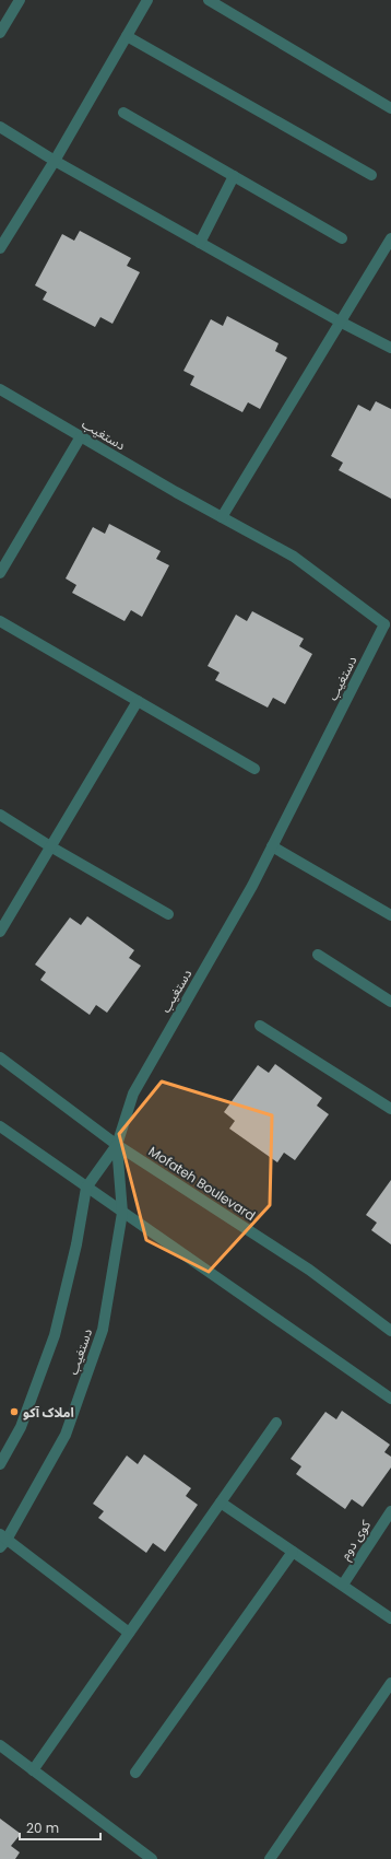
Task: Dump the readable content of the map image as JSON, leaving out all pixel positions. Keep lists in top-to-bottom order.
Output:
{
  "streets": {
    "street": ["دستغیب", "Mofateh Boulevard", "کوی دوم"]
  },
  "crossings": [
    ["دستغیب", "Mofateh Boulevard"]
  ],
  "places": ["املاک آکو"],
  "scale_bar": "20 m"
}
